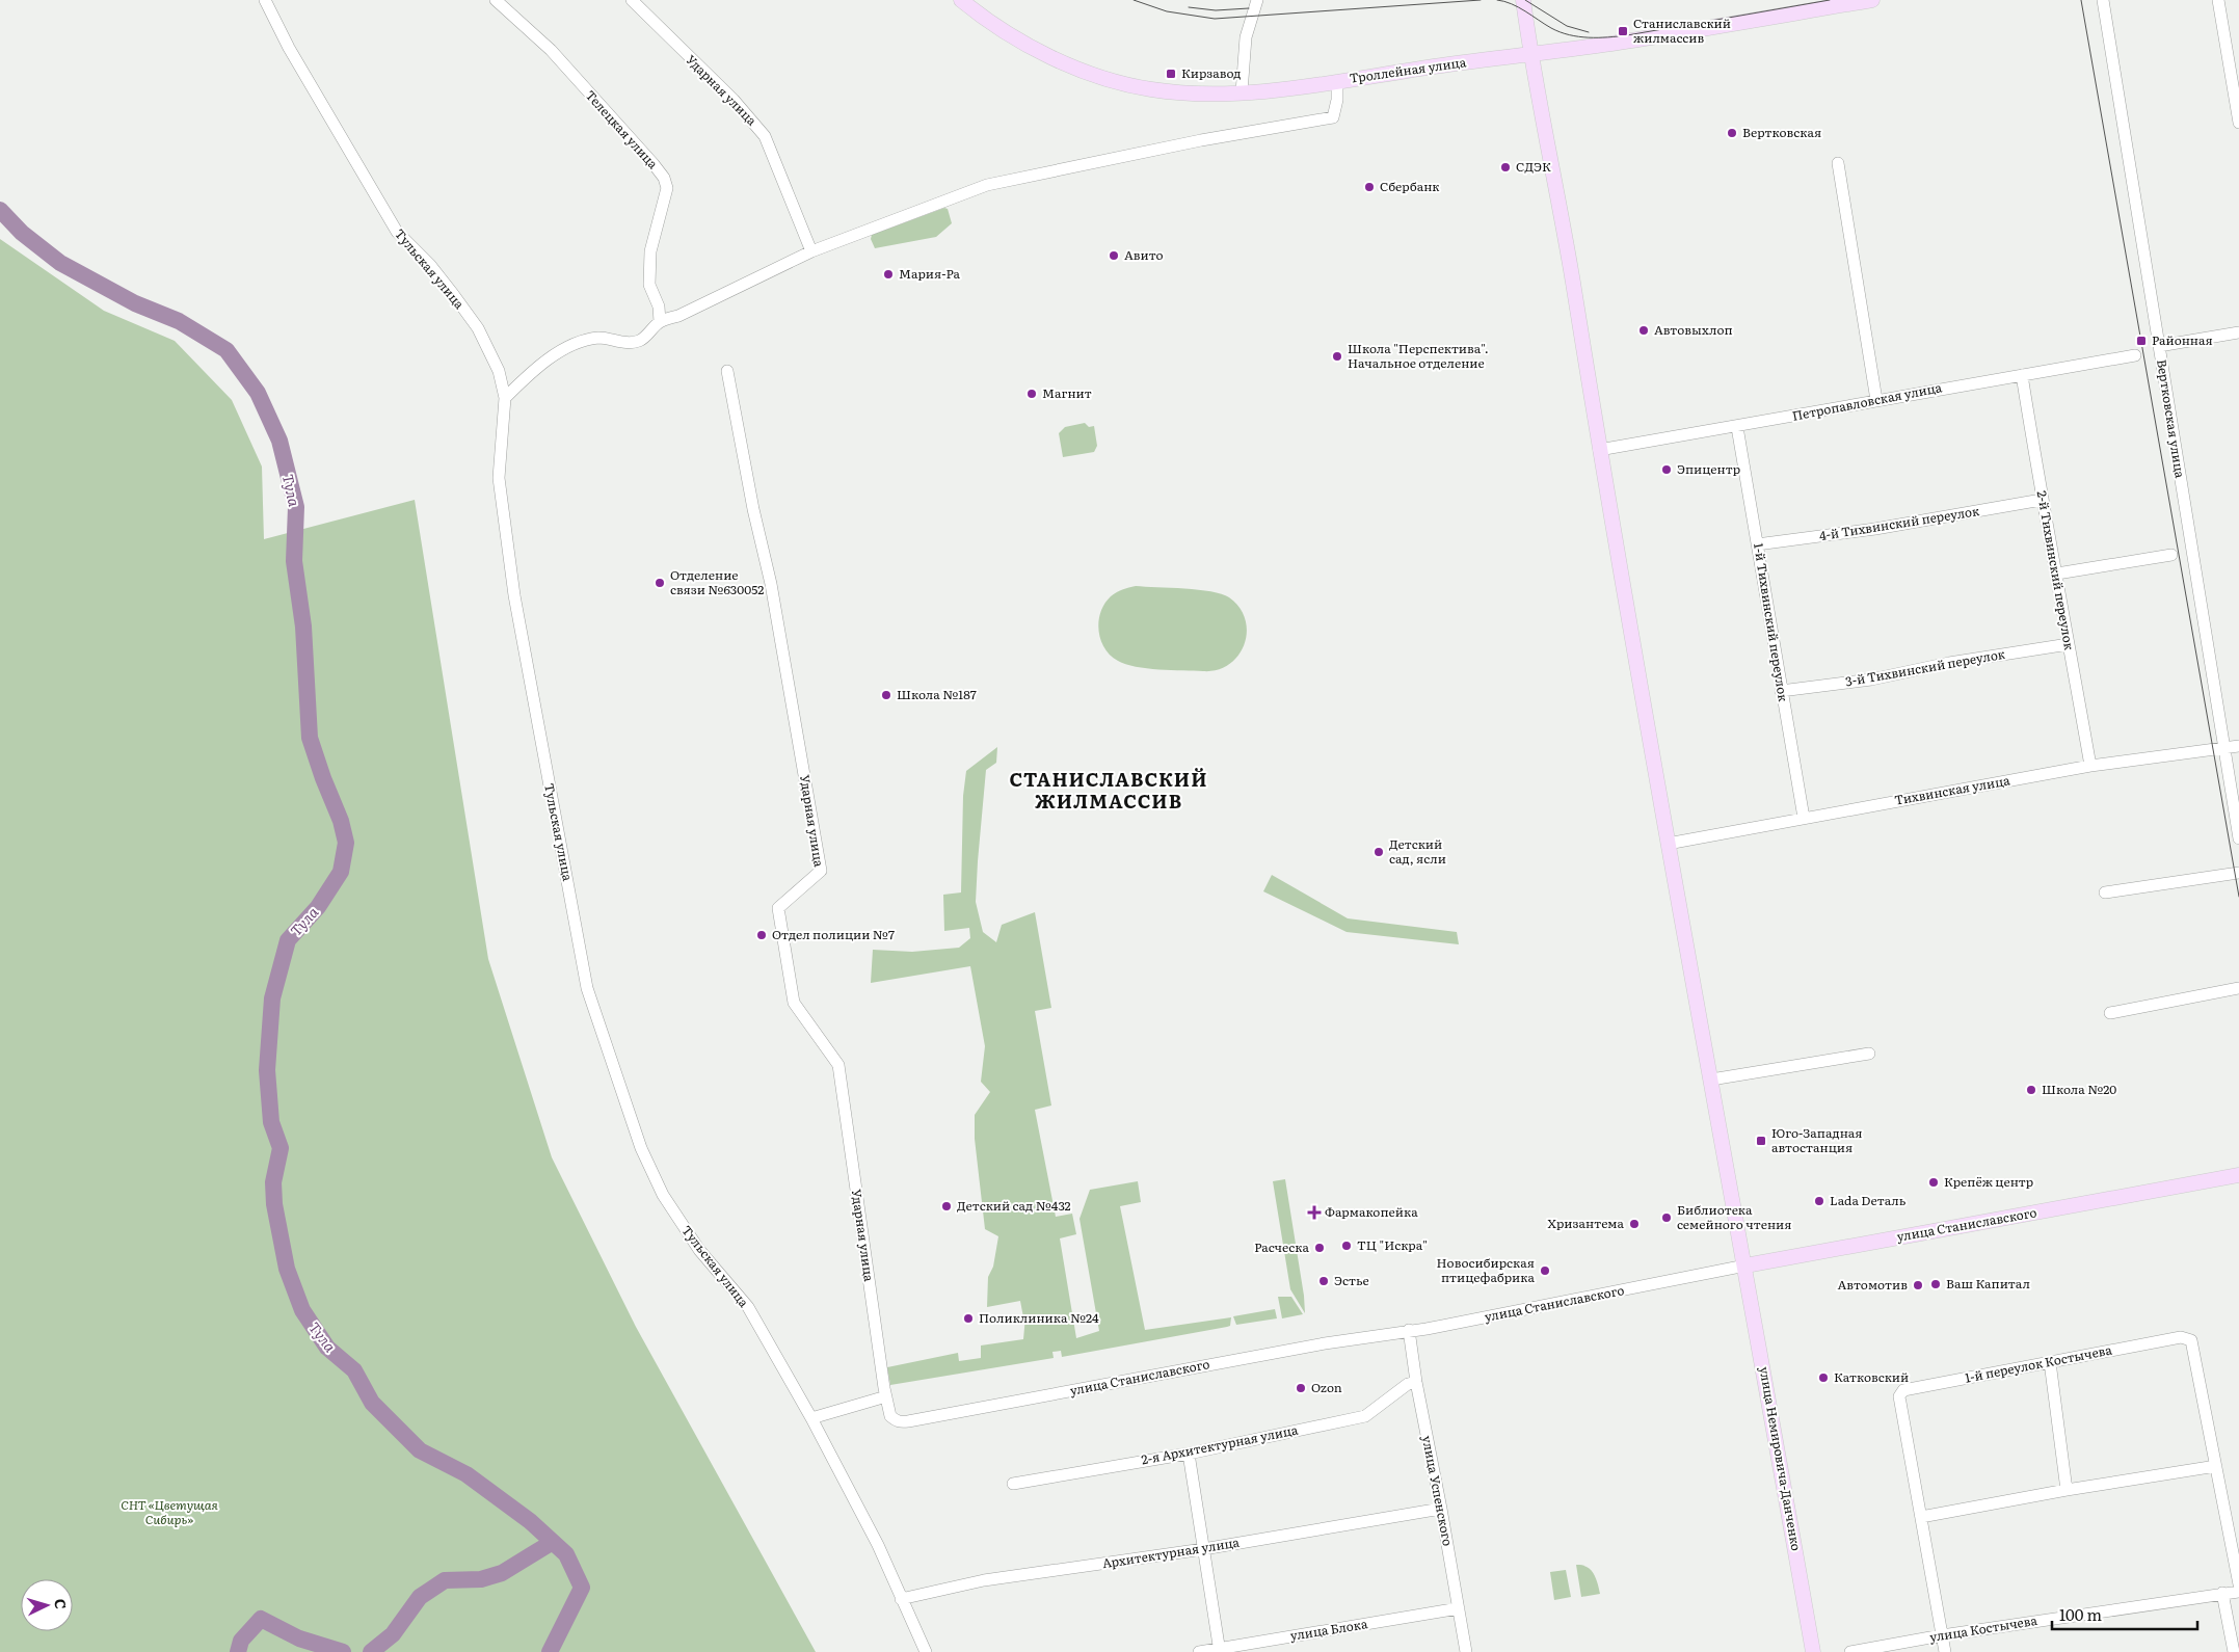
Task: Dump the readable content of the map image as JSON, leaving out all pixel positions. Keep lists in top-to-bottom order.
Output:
{
  "streets": {
    "main road": ["Троллейная улица", "улица Станиславского", "улица Немировича-Данченко"],
    "street": [
      "Ударная улица",
      "Телецкая улица",
      "Тульская улица",
      "Петропавловская улица",
      "Вертковская улица",
      "4-й Тихвинский переулок",
      "2-й Тихвинский переулок",
      "1-й Тихвинский переулок",
      "3-й Тихвинский переулок",
      "Тихвинская улица",
      "1-й переулок Костычева",
      "2-я Архитектурная улица",
      "улица Успенского",
      "Архитектурная улица",
      "улица Костычева",
      "улица Блока"
    ]
  },
  "crossings": [
    ["Троллейная улица", "улица Немировича-Данченко"],
    ["Ударная улица", "улица Станиславского"],
    ["Тульская улица", "Архитектурная улица"],
    ["Петропавловская улица", "2-й Тихвинский переулок"],
    ["Петропавловская улица", "1-й Тихвинский переулок"],
    ["Петропавловская улица", "улица Немировича-Данченко"],
    ["Вертковская улица", "Тихвинская улица"],
    ["4-й Тихвинский переулок", "2-й Тихвинский переулок"],
    ["4-й Тихвинский переулок", "1-й Тихвинский переулок"],
    ["2-й Тихвинский переулок", "3-й Тихвинский переулок"],
    ["2-й Тихвинский переулок", "Тихвинская улица"],
    ["1-й Тихвинский переулок", "3-й Тихвинский переулок"],
    ["1-й Тихвинский переулок", "Тихвинская улица"],
    ["Тихвинская улица", "улица Немировича-Данченко"],
    ["улица Станиславского", "улица Немировича-Данченко"],
    ["улица Станиславского", "улица Успенского"],
    ["1-й переулок Костычева", "улица Костычева"],
    ["2-я Архитектурная улица", "улица Успенского"],
    ["улица Успенского", "Архитектурная улица"],
    ["улица Успенского", "улица Блока"]
  ],
  "districts": ["СТАНИСЛАВСКИЙ ЖИЛМАССИВ"],
  "water": ["Тула"],
  "parks": ["СНТ «Цветущая Сибирь»"],
  "places": {
    "transit": [
      "Станиславский жилмассив",
      "Кирзавод",
      "Районная",
      "Юго-Западная автостанция"
    ],
    "other": [
      "Вертковская",
      "СДЭК",
      "Сбербанк",
      "Авито",
      "Мария-Ра",
      "Автовыхлоп",
      "Школа \"Перспектива\". Начальное отделение",
      "Магнит",
      "Эпицентр",
      "Отделение связи №630052",
      "Школа №187",
      "Детский сад, ясли",
      "Отдел полиции №7",
      "Школа №20",
      "Крепёж центр",
      "Lada Dеталь",
      "Детский сад №432",
      "Библиотека семейного чтения",
      "Хризантема",
      "ТЦ \"Искра\"",
      "Расческа",
      "Новосибирская птицефабрика",
      "Эстье",
      "Ваш Капитал",
      "Автомотив",
      "Поликлиника №24",
      "Катковский",
      "Ozon"
    ],
    "health": ["Фармакопейка"]
  },
  "scale_bar": "100 m",
  "north": "right"
}
